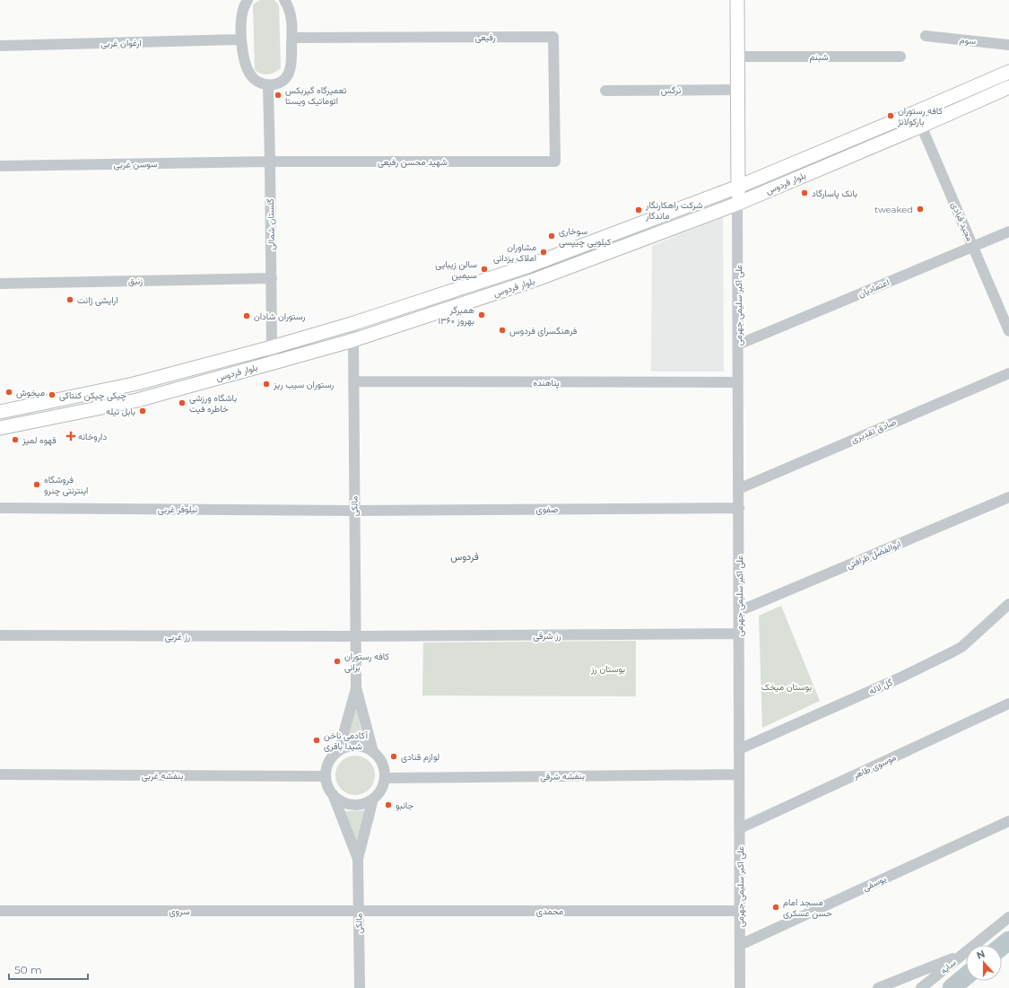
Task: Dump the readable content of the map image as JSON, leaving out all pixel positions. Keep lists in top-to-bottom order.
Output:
{
  "streets": {
    "main road": ["بلوار فردوس"],
    "street": [
      "رفیعی",
      "سوم",
      "ارغوان غربی",
      "شبنم",
      "نرگس",
      "شهید محسن رفیعی",
      "سوسن غربی",
      "مجید قبادی",
      "گلستان شمالی",
      "زنبق",
      "اعتمادیان",
      "علی اکبر سلیمی جهرمی",
      "پناهنده",
      "صادق تقدیری",
      "مالکی",
      "نیلوفر غربی",
      "صفوی",
      "ابوالفضل ظرافتی",
      "رز شرقی",
      "رز غربی",
      "گل لاله",
      "موسوی طاهر",
      "بنفشه غربی",
      "بنفشه شرقی",
      "یوسفی",
      "سروی",
      "محمدی",
      "سایه"
    ]
  },
  "crossings": [
    ["رفیعی", "شهید محسن رفیعی"],
    ["شهید محسن رفیعی", "سوسن غربی"],
    ["شهید محسن رفیعی", "گلستان شمالی"],
    ["سوسن غربی", "گلستان شمالی"],
    ["بلوار فردوس", "مجید قبادی"],
    ["بلوار فردوس", "گلستان شمالی"],
    ["بلوار فردوس", "علی اکبر سلیمی جهرمی"],
    ["بلوار فردوس", "مالکی"],
    ["مجید قبادی", "اعتمادیان"],
    ["گلستان شمالی", "زنبق"],
    ["اعتمادیان", "علی اکبر سلیمی جهرمی"],
    ["علی اکبر سلیمی جهرمی", "پناهنده"],
    ["علی اکبر سلیمی جهرمی", "صادق تقدیری"],
    ["علی اکبر سلیمی جهرمی", "صفوی"],
    ["علی اکبر سلیمی جهرمی", "ابوالفضل ظرافتی"],
    ["علی اکبر سلیمی جهرمی", "رز شرقی"],
    ["علی اکبر سلیمی جهرمی", "گل لاله"],
    ["علی اکبر سلیمی جهرمی", "موسوی طاهر"],
    ["علی اکبر سلیمی جهرمی", "بنفشه شرقی"],
    ["علی اکبر سلیمی جهرمی", "یوسفی"],
    ["علی اکبر سلیمی جهرمی", "محمدی"],
    ["پناهنده", "مالکی"],
    ["مالکی", "نیلوفر غربی"],
    ["مالکی", "صفوی"],
    ["مالکی", "رز شرقی"],
    ["مالکی", "رز غربی"],
    ["مالکی", "بنفشه غربی"],
    ["مالکی", "بنفشه شرقی"],
    ["مالکی", "سروی"],
    ["مالکی", "محمدی"],
    ["نیلوفر غربی", "صفوی"],
    ["رز شرقی", "رز غربی"],
    ["بنفشه غربی", "بنفشه شرقی"],
    ["سروی", "محمدی"]
  ],
  "districts": ["فردوس"],
  "parks": ["بوستان رز", "بوستان میخک"],
  "places": {
    "other": [
      "تعمیرگاه گیربکس اتوماتیک ویستا",
      "کافه رستوران بارکولانژ",
      "بانک پاسارگاد",
      "tweaked",
      "شرکت راهکارنگار ماندگار",
      "سوخاری كيلويی چيپسی",
      "مشاوران املاک یزدانی",
      "سالن زیبایی سیمین",
      "ارایشی ژانت",
      "همبرگر بهروز ۱۳۶۰",
      "رستوران شادان",
      "فرهنگسرای فردوس",
      "رستوران سیب ریز",
      "میخوش",
      "چیکی چیکن کنتاکی",
      "باشگاه ورزشی خاطره فیت",
      "بابل تیله",
      "قهوه لمیز",
      "فروشگاه اینترنتی چنرو",
      "كافه رستوران برانى",
      "آکادمی ناخن شیدا باقری",
      "لوازم قنادی",
      "جانبو",
      "مسجد امام حسن عسکری"
    ],
    "health": ["داروخانه"]
  },
  "scale_bar": "50 m",
  "north": "top"
}
